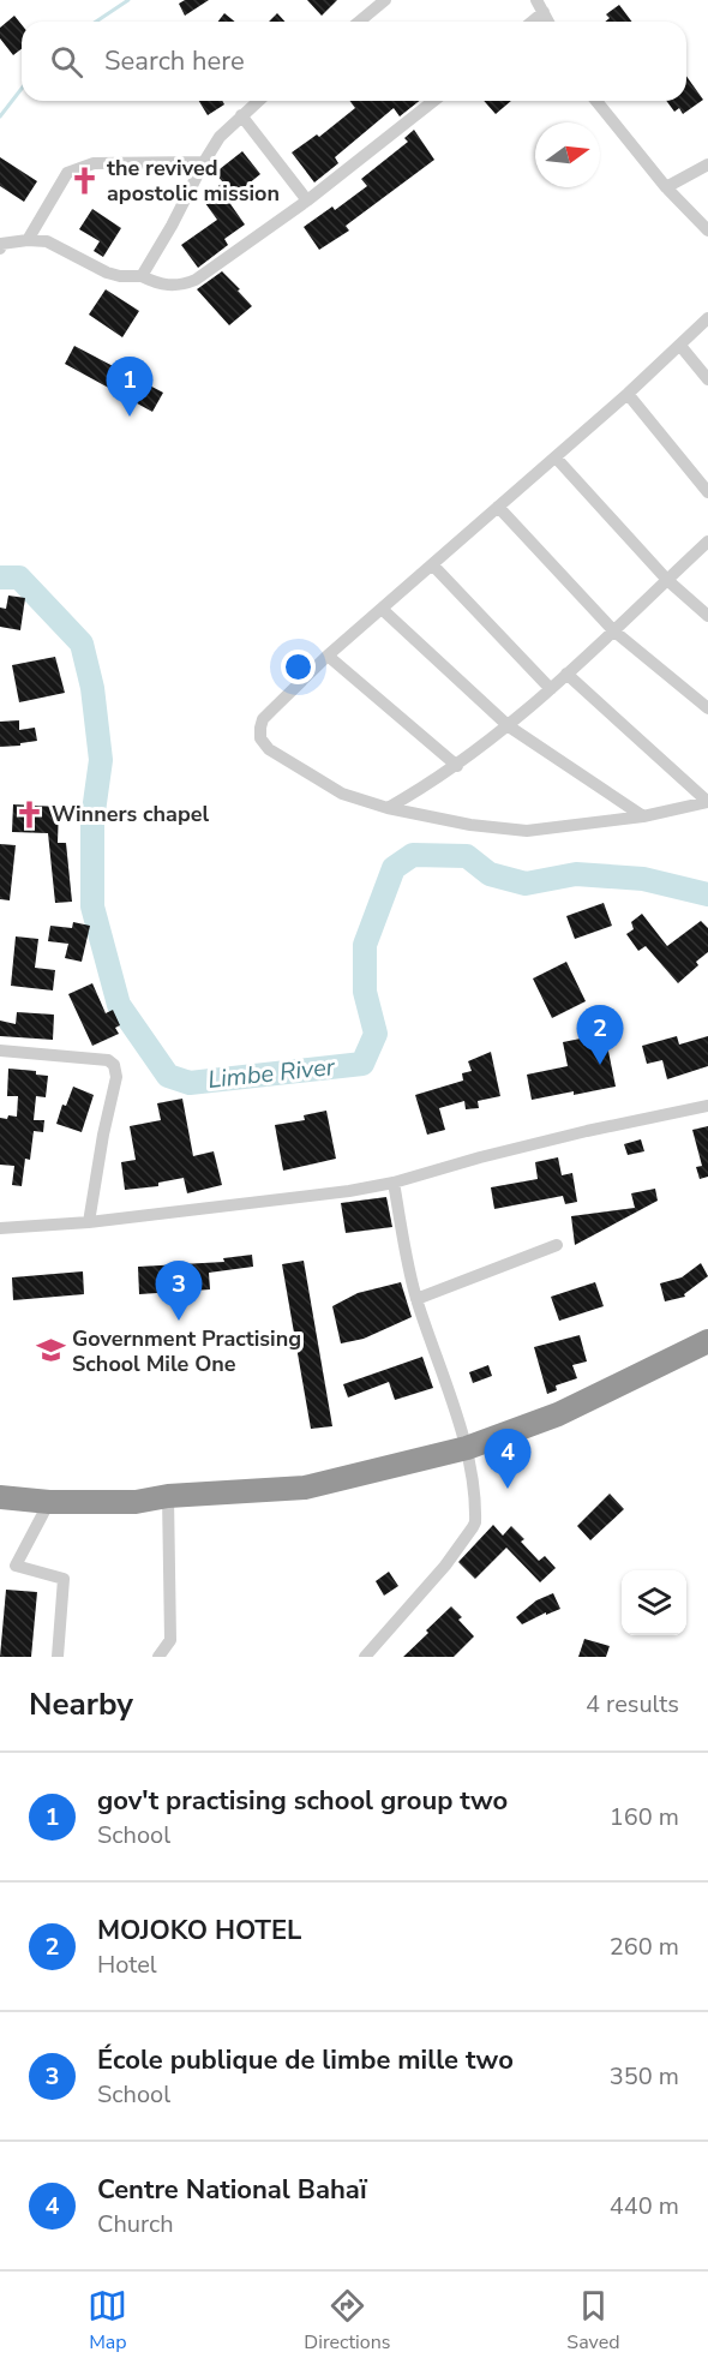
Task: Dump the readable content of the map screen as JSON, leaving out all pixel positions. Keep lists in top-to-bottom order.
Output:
{
  "water": ["Limbe River"],
  "places": {
    "church": ["the revived apostolic mission", "Winners chapel"],
    "school or university": ["Government Practising School Mile One"]
  },
  "north": "right",
  "page": {
    "search": "Search here",
    "pins": [
      "1",
      "2",
      "3",
      "4"
    ],
    "heading": ["Nearby", "4 results"],
    "list": [
      {
        "mark": "1",
        "name": "gov't practising school group two",
        "note": "School",
        "value": "160 m"
      },
      {
        "mark": "2",
        "name": "MOJOKO HOTEL",
        "note": "Hotel",
        "value": "260 m"
      },
      {
        "mark": "3",
        "name": "École publique de limbe mille two",
        "note": "School",
        "value": "350 m"
      },
      {
        "mark": "4",
        "name": "Centre National Bahaï",
        "note": "Church",
        "value": "440 m"
      }
    ],
    "nav": ["Map", "Directions", "Saved"]
  }
}
